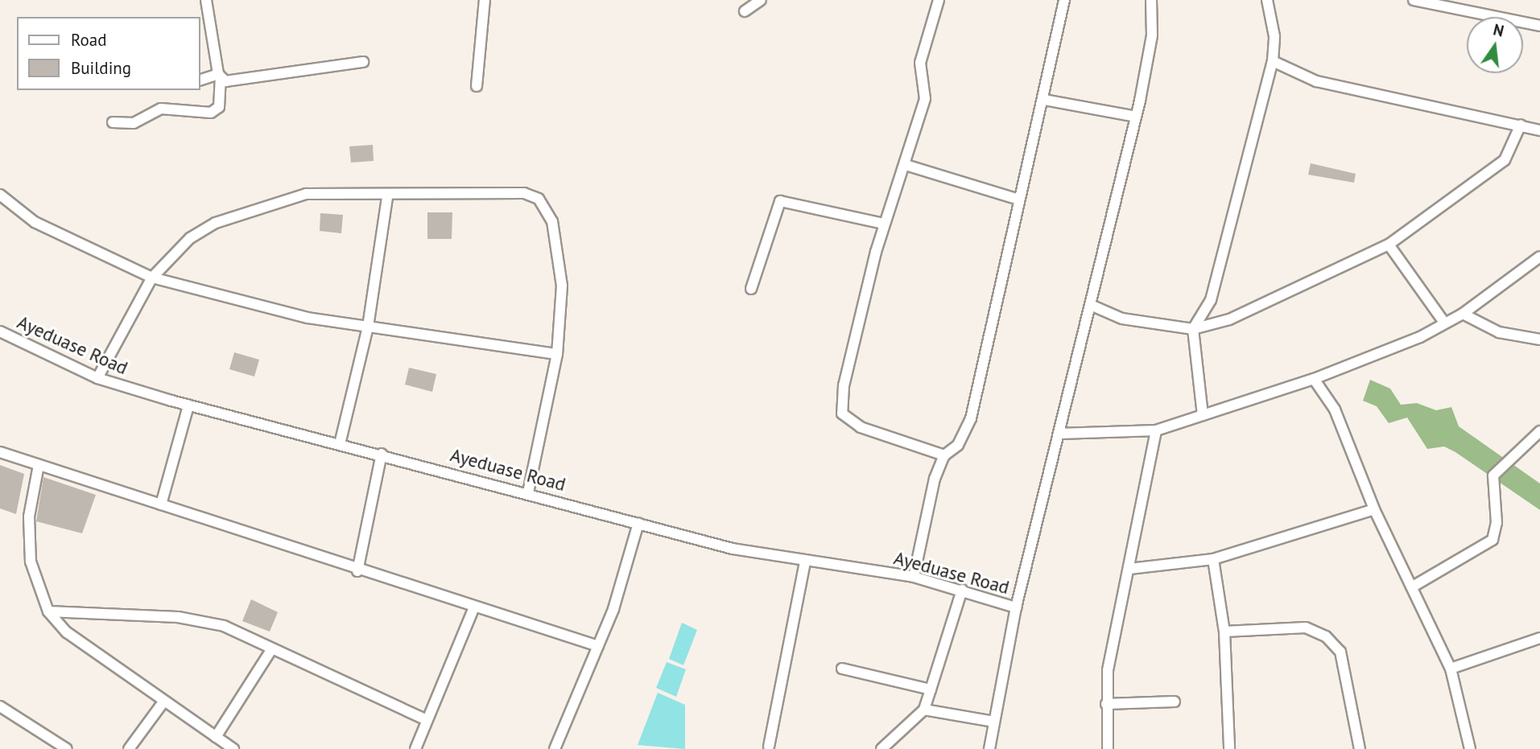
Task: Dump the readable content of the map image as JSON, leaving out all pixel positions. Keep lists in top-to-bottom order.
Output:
{
  "streets": {
    "street": ["Ayeduase Road"]
  },
  "legend": ["Road", "Building"],
  "north": "top"
}
